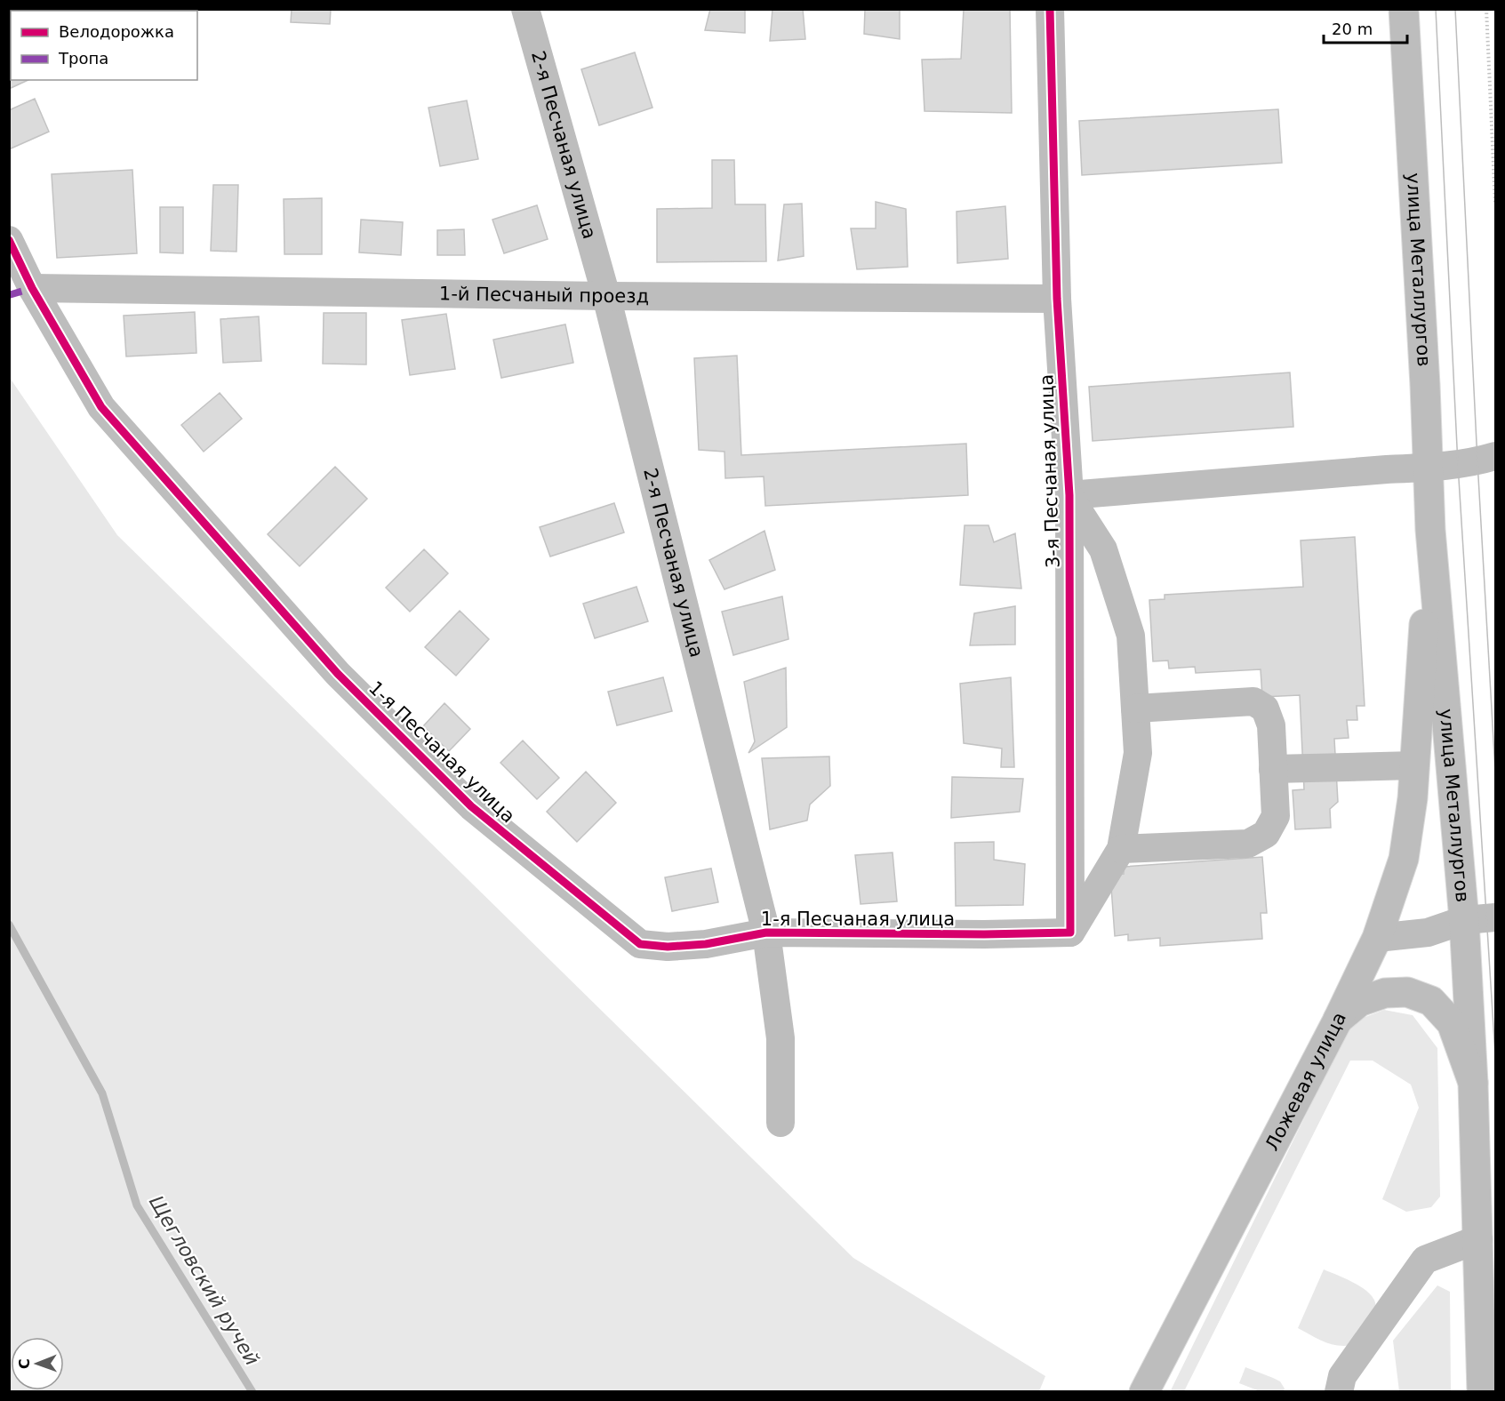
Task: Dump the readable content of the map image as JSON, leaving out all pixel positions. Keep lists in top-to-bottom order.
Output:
{
  "streets": {
    "main road": ["улица Металлургов", "Ложевая улица"],
    "street": [
      "2-я Песчаная улица",
      "1-й Песчаный проезд",
      "3-я Песчаная улица",
      "1-я Песчаная улица"
    ]
  },
  "crossings": [
    ["2-я Песчаная улица", "1-й Песчаный проезд"],
    ["2-я Песчаная улица", "1-я Песчаная улица"],
    ["улица Металлургов", "Ложевая улица"],
    ["1-й Песчаный проезд", "3-я Песчаная улица"],
    ["1-й Песчаный проезд", "1-я Песчаная улица"],
    ["3-я Песчаная улица", "1-я Песчаная улица"]
  ],
  "water": ["Щегловский ручей"],
  "legend": ["Велодорожка", "Тропа"],
  "scale_bar": "20 m",
  "north": "left"
}
